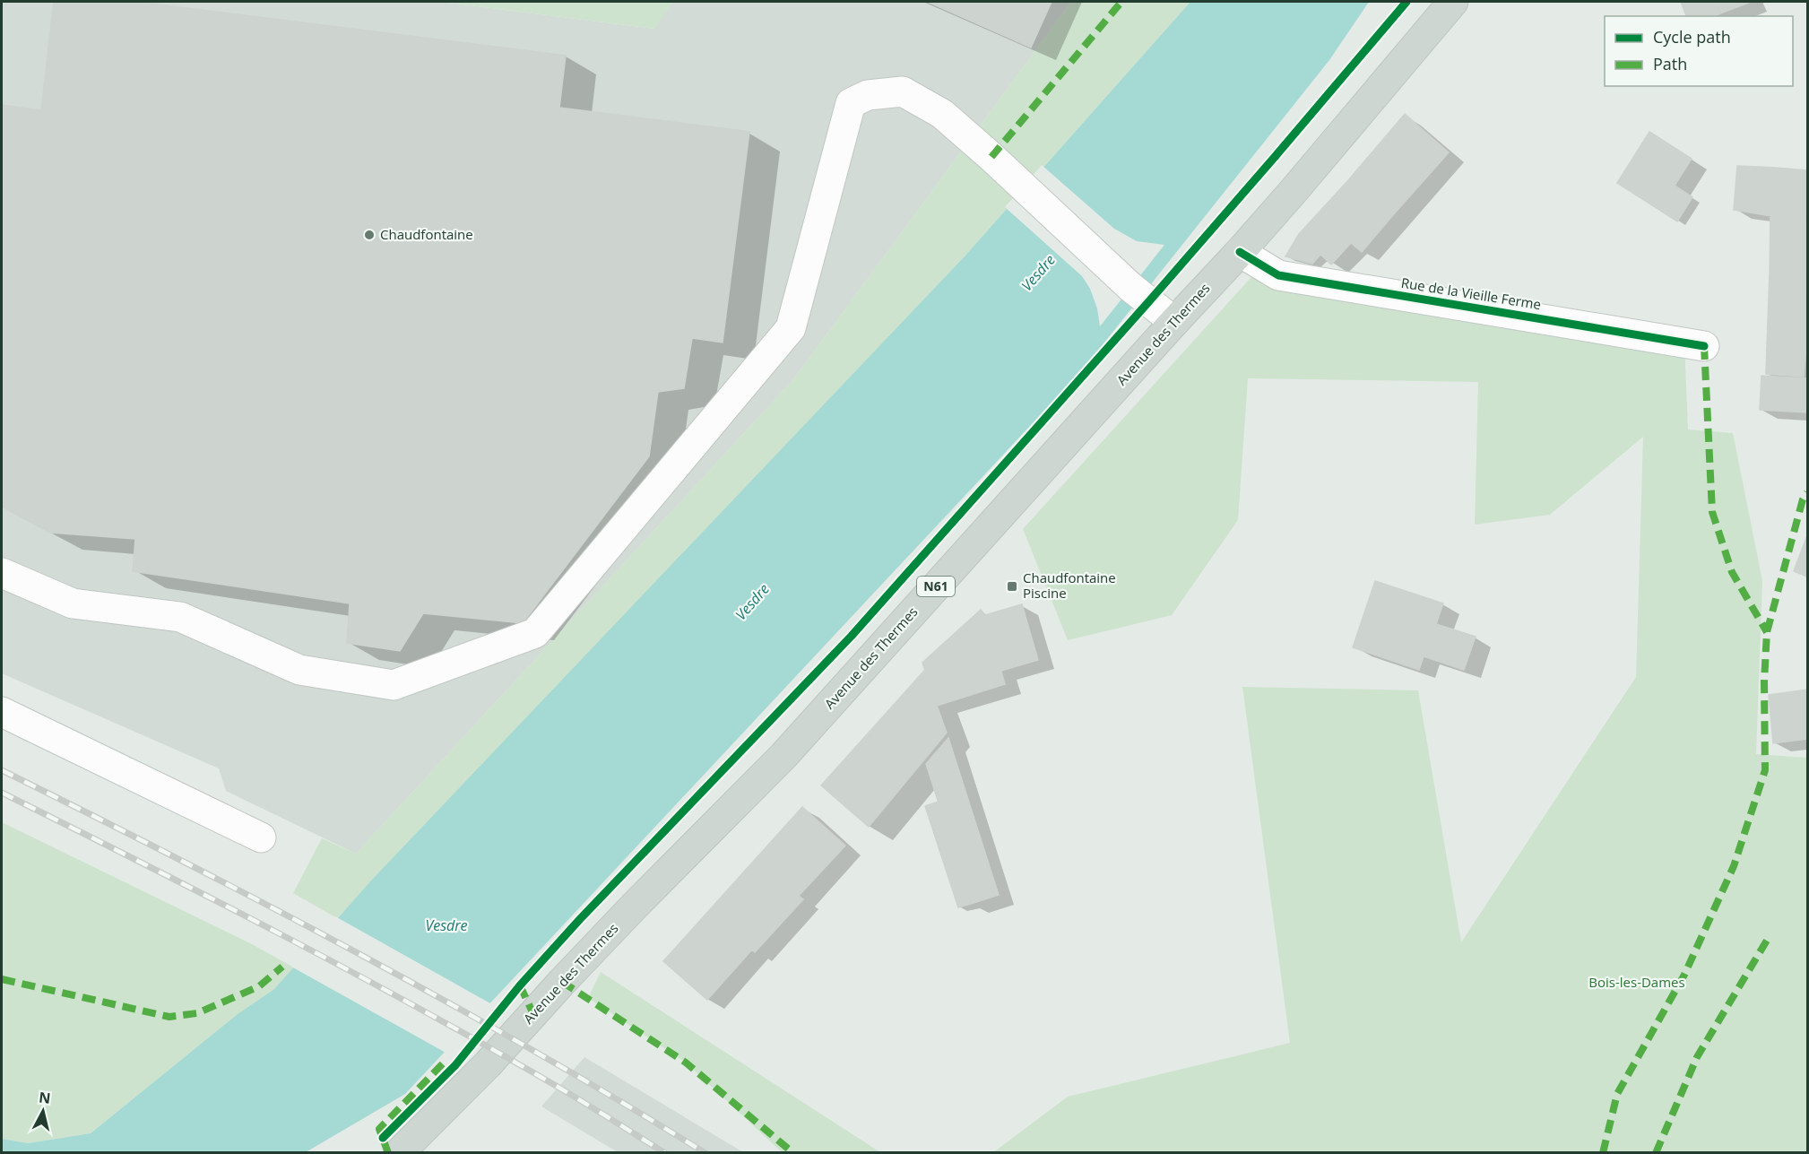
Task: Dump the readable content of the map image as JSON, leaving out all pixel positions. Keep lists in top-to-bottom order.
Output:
{
  "streets": {
    "main road": ["Avenue des Thermes", "N61"],
    "street": ["Rue de la Vieille Ferme"]
  },
  "crossings": [
    ["Rue de la Vieille Ferme", "Avenue des Thermes"]
  ],
  "water": ["Vesdre"],
  "parks": ["Bois-les-Dames"],
  "places": {
    "other": ["Chaudfontaine"],
    "transit": ["Chaudfontaine Piscine"]
  },
  "legend": ["Cycle path", "Path"],
  "north": "top"
}
